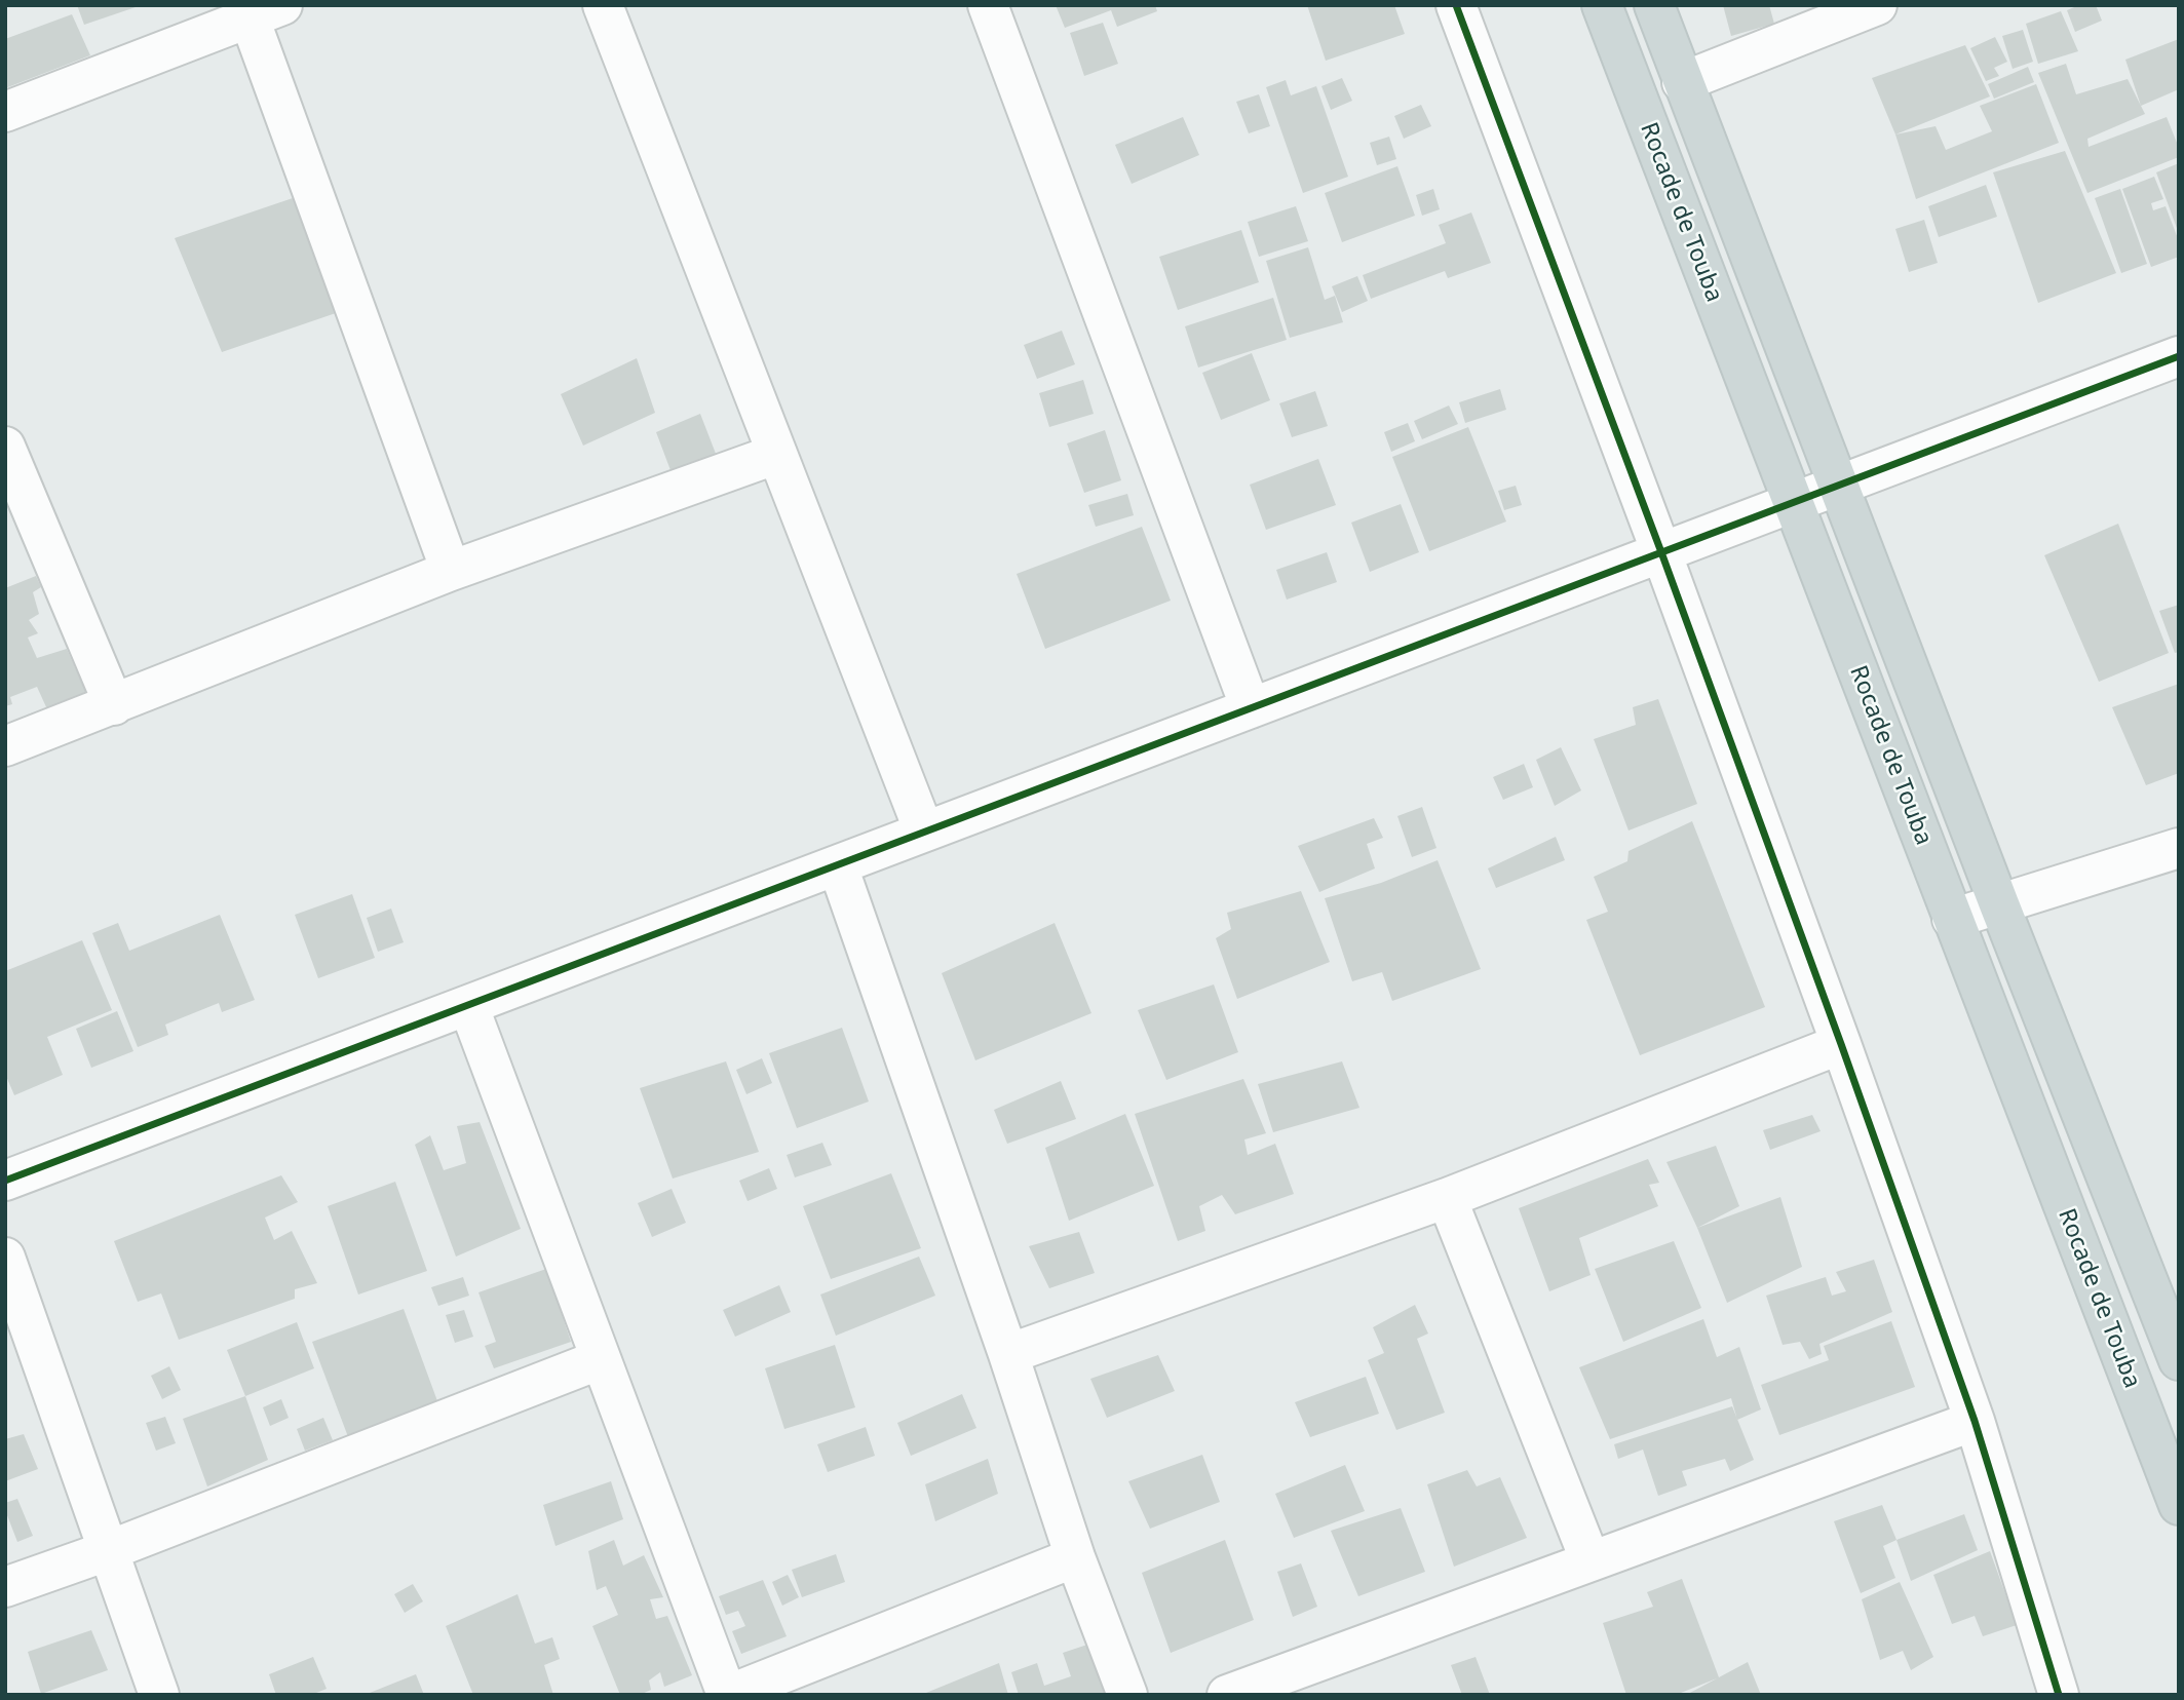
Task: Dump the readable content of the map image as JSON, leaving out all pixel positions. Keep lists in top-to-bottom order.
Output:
{
  "streets": {
    "main road": ["Rocade de Touba"]
  }
}
